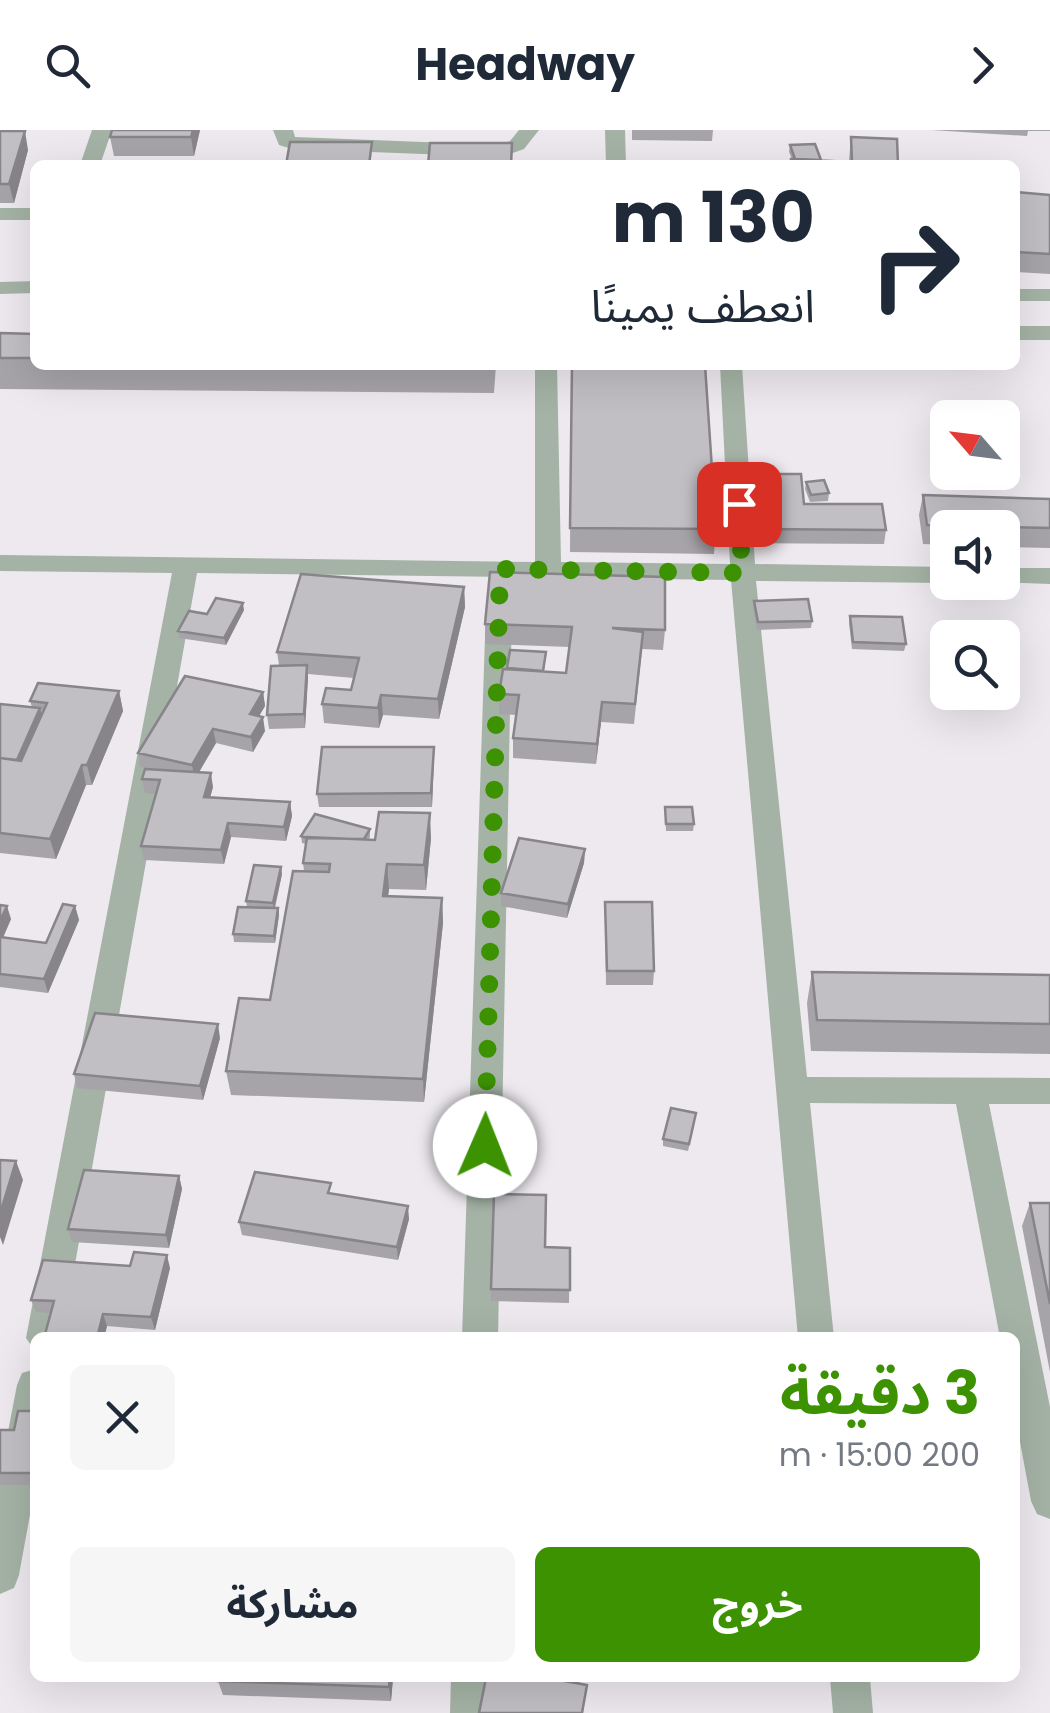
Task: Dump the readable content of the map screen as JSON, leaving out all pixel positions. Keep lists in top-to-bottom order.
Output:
{
  "north": "top left",
  "page": {
    "header": "Headway",
    "turn": ["130 m", "انعطف يمينًا"],
    "heading": ["3 دقيقة", "200 m · 15:00"],
    "buttons": ["خروج", "مشاركة"]
  }
}
